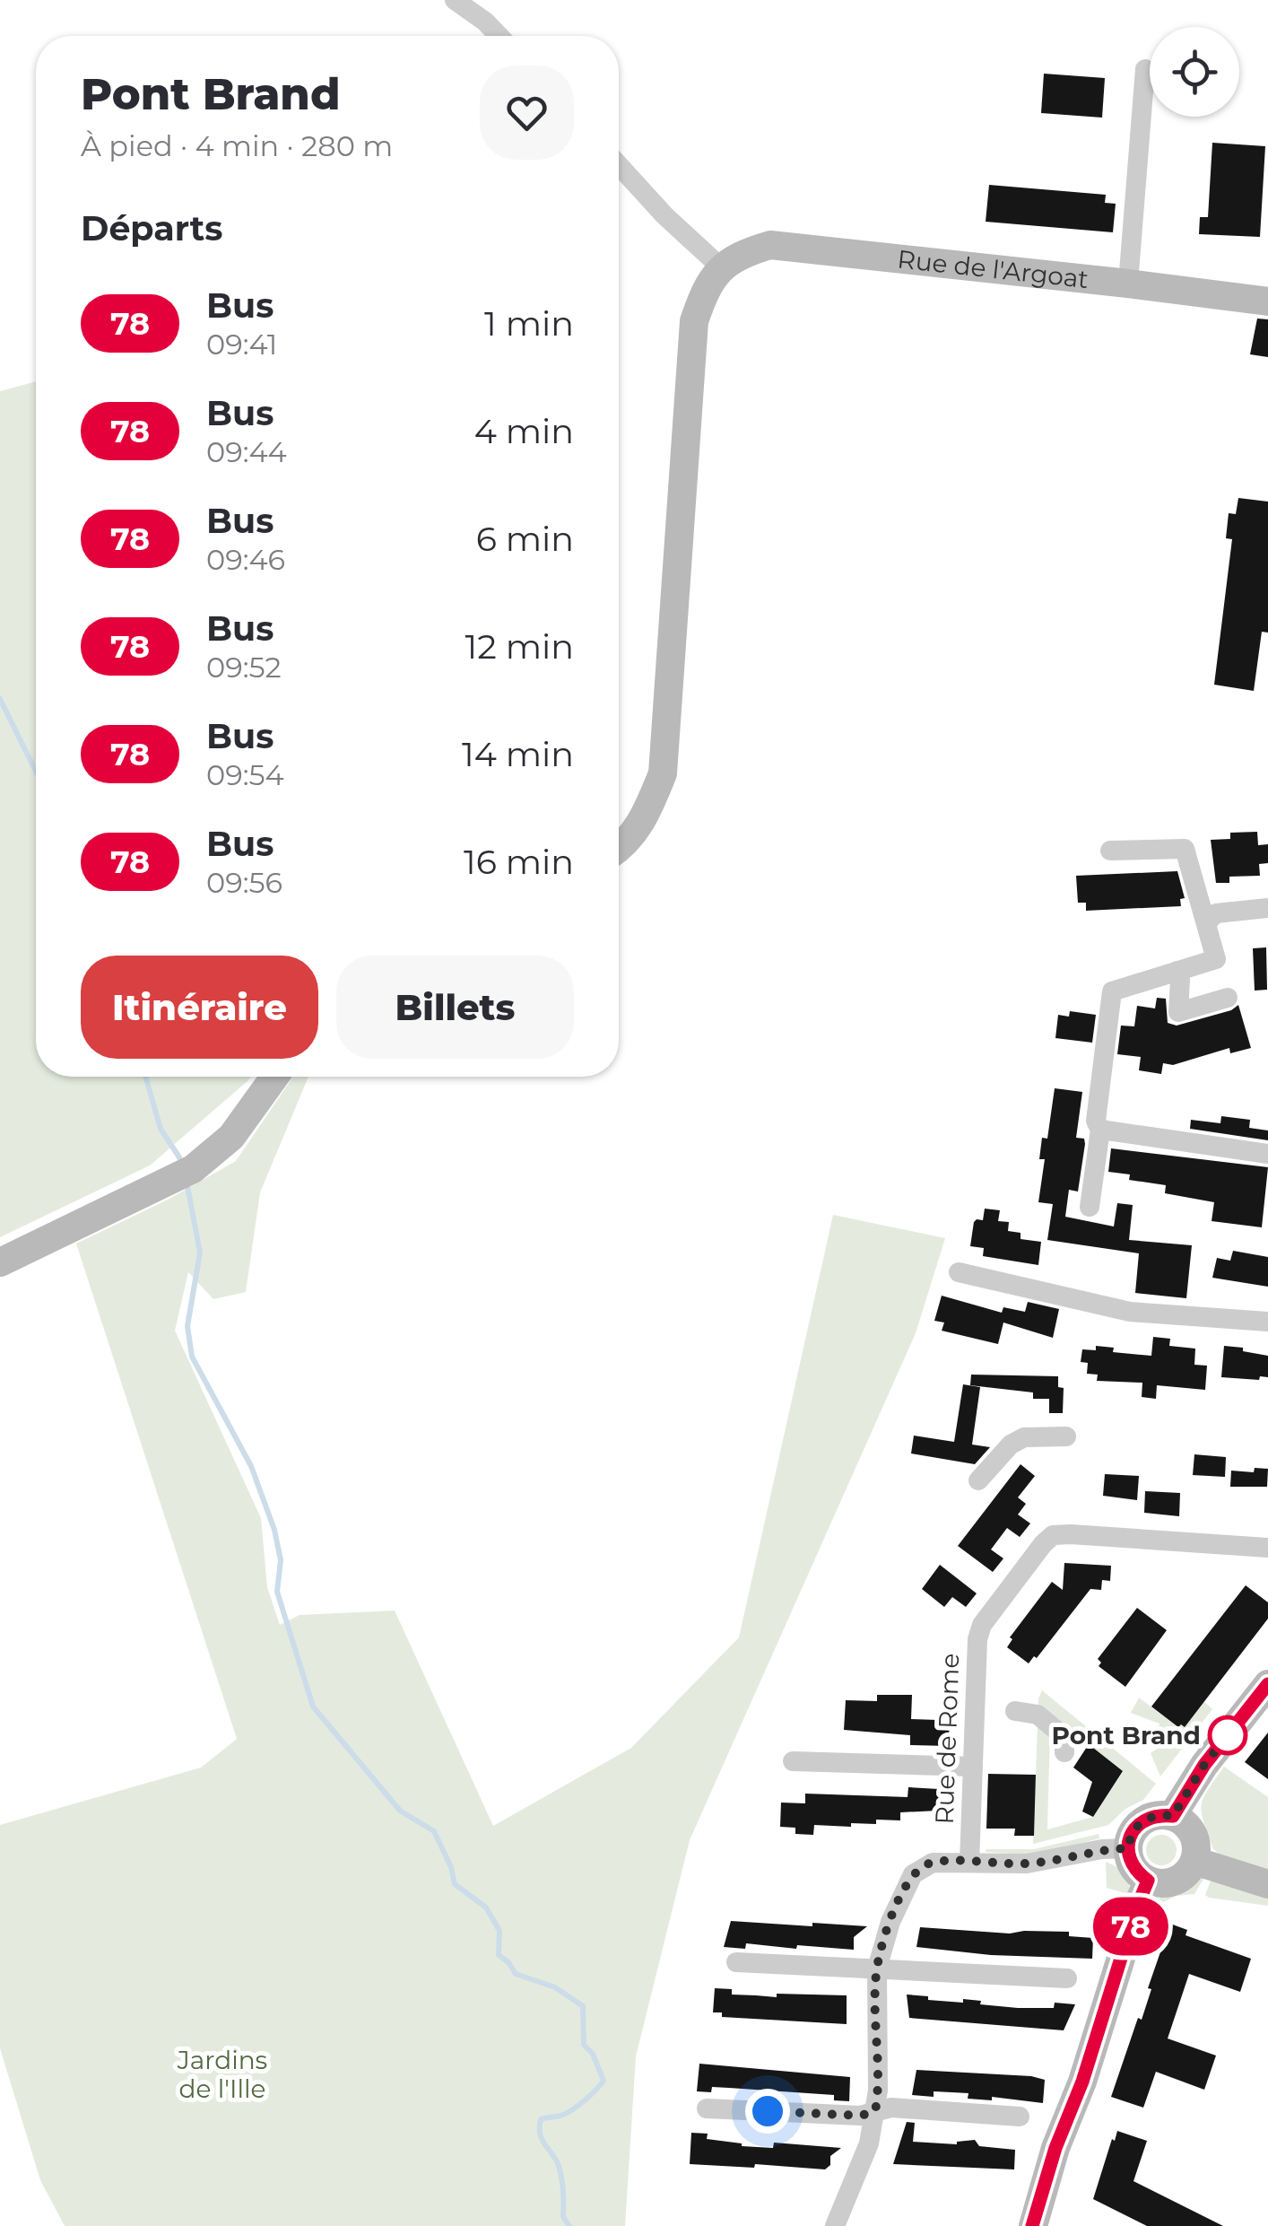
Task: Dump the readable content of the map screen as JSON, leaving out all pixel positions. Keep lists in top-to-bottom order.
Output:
{
  "streets": {
    "street": ["Rue de l'Argoat", "Rue de Rome"]
  },
  "parks": ["Jardins de l'Ille"],
  "places": ["Pont Brand"],
  "lines": ["bus line 78"],
  "page": {
    "on_map": "78",
    "heading": [
      ["Pont Brand", "À pied · 4 min · 280 m"],
      "Départs"
    ],
    "list": [
      {
        "mark": "78",
        "name": "Bus",
        "note": "09:41",
        "value": "1 min"
      },
      {
        "mark": "78",
        "name": "Bus",
        "note": "09:44",
        "value": "4 min"
      },
      {
        "mark": "78",
        "name": "Bus",
        "note": "09:46",
        "value": "6 min"
      },
      {
        "mark": "78",
        "name": "Bus",
        "note": "09:52",
        "value": "12 min"
      },
      {
        "mark": "78",
        "name": "Bus",
        "note": "09:54",
        "value": "14 min"
      },
      {
        "mark": "78",
        "name": "Bus",
        "note": "09:56",
        "value": "16 min"
      }
    ],
    "buttons": ["Itinéraire", "Billets"]
  }
}
